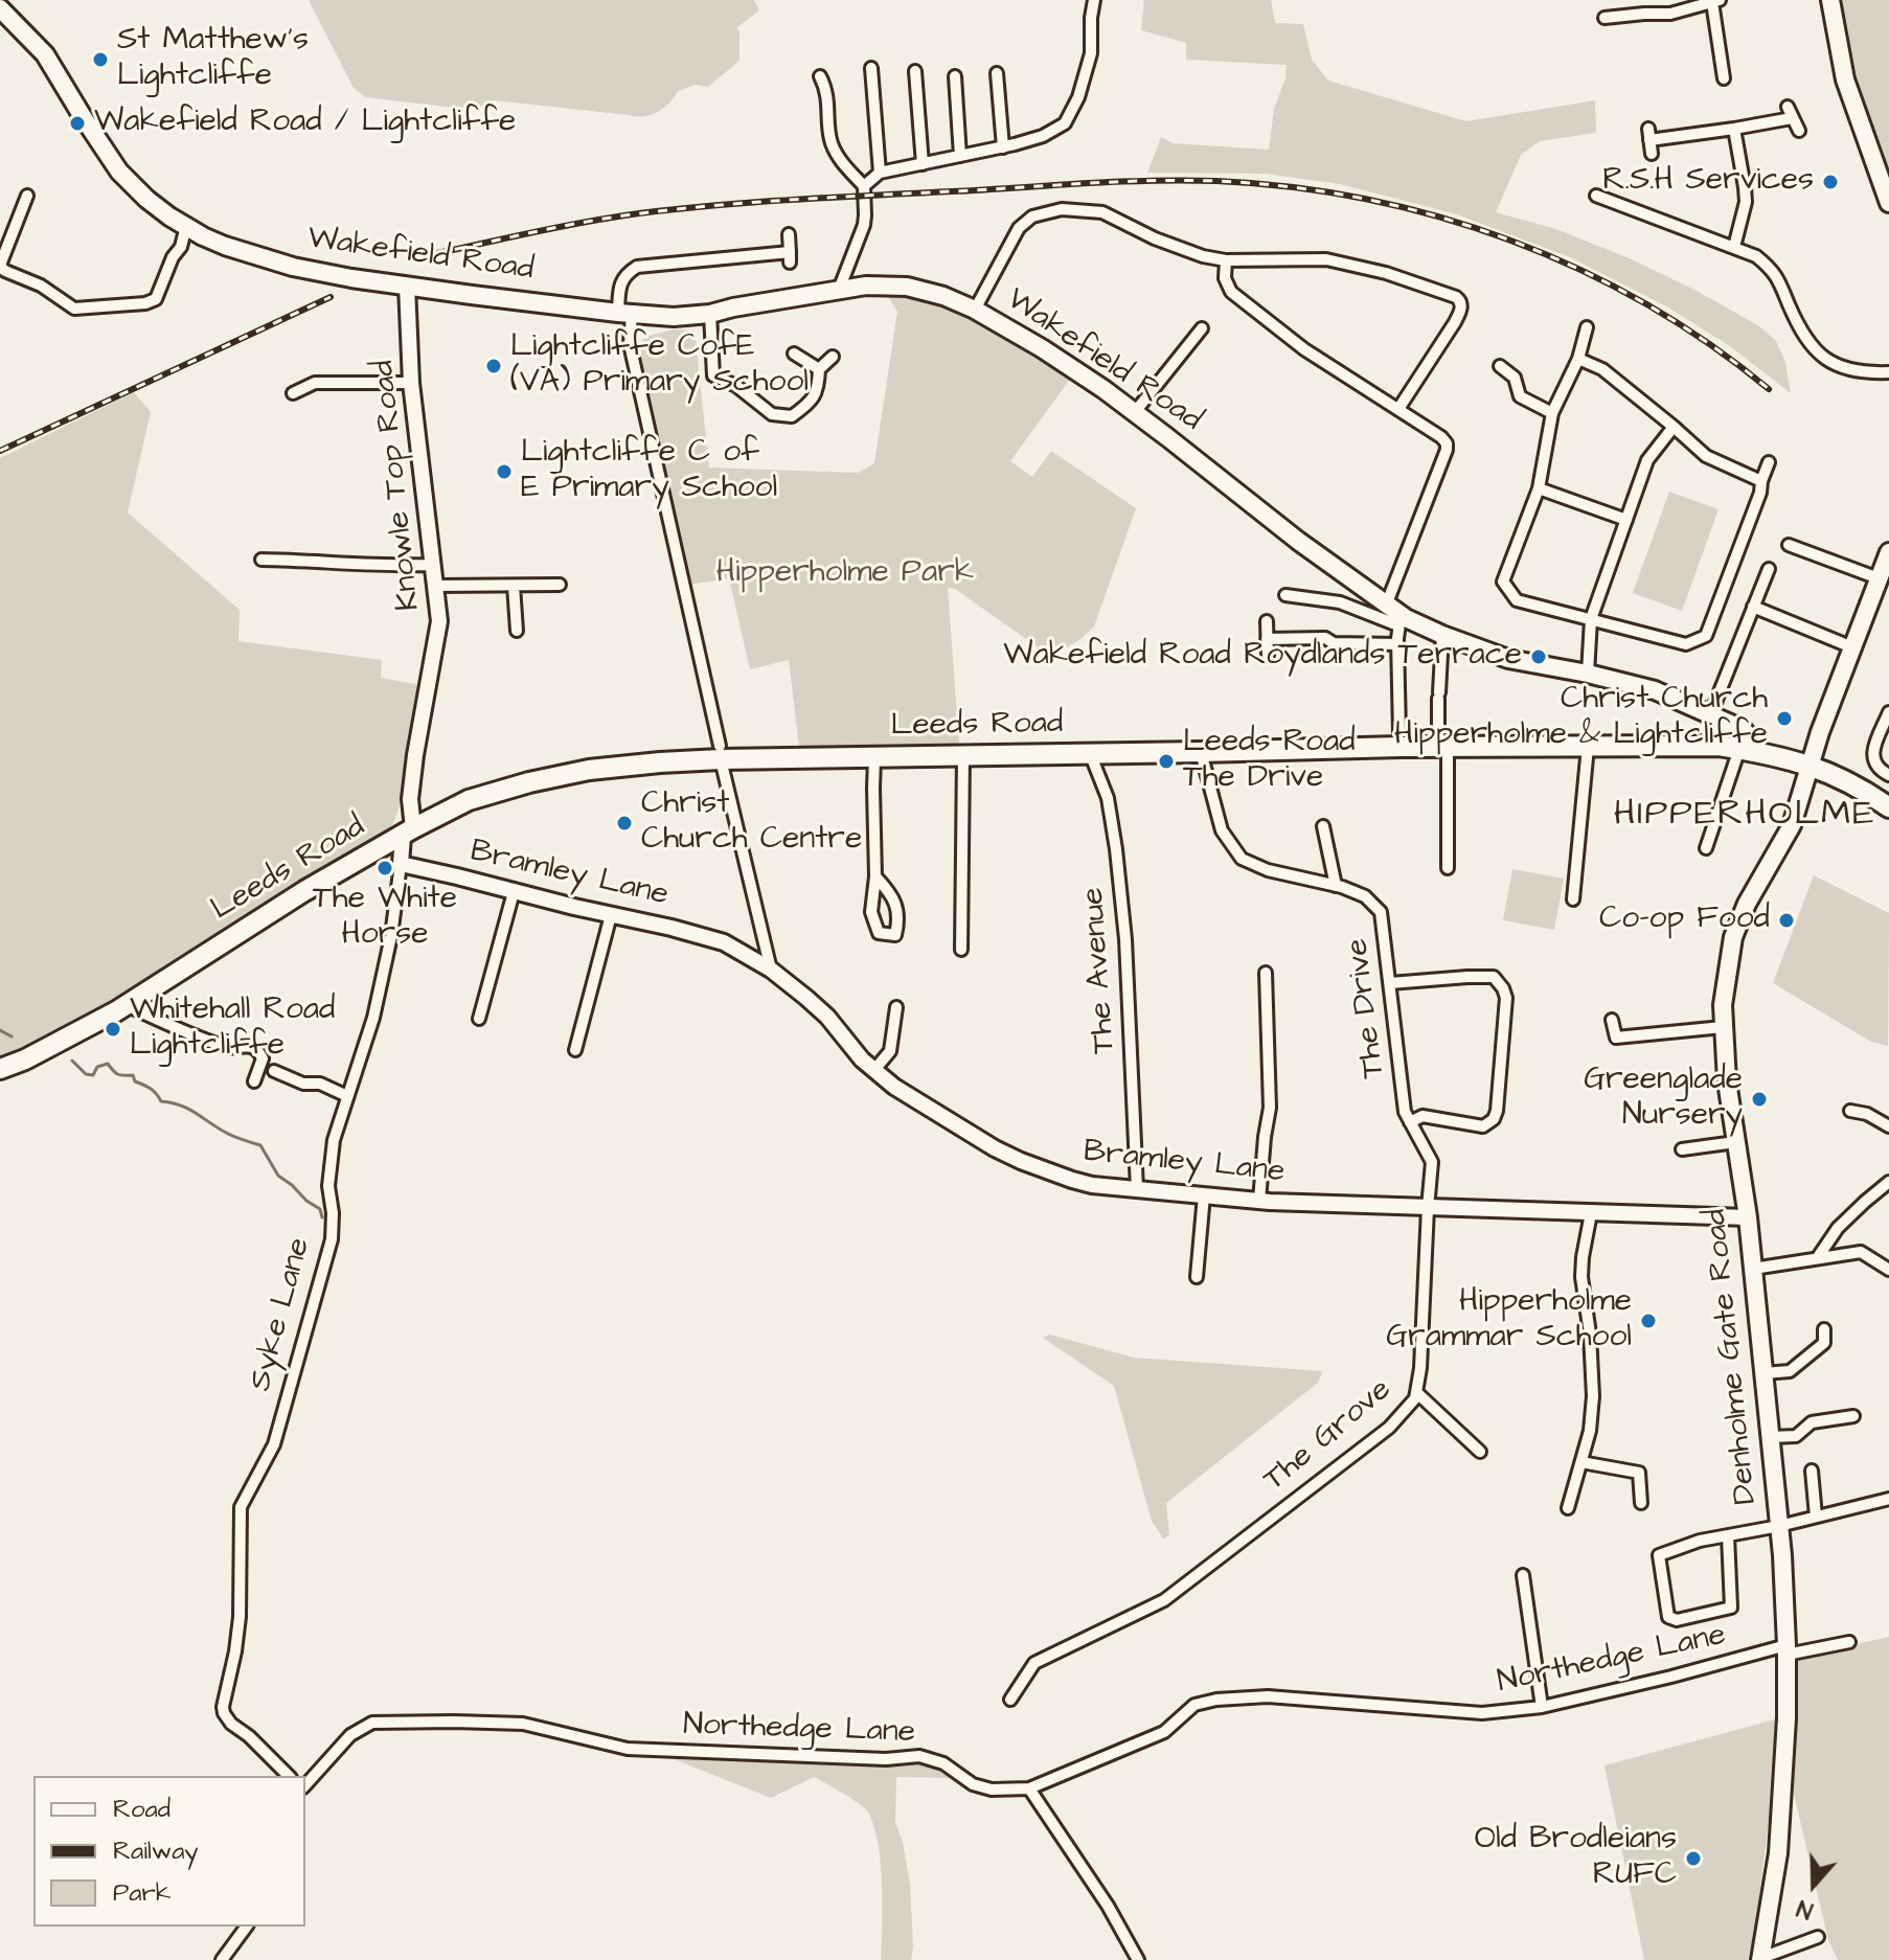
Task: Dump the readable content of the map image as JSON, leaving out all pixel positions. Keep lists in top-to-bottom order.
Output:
{
  "streets": {
    "highway": ["Leeds Road"],
    "main road": ["Wakefield Road", "Denholme Gate Road"],
    "street": [
      "Knowle Top Road",
      "Bramley Lane",
      "The Avenue",
      "The Drive",
      "Syke Lane",
      "The Grove",
      "Northedge Lane"
    ]
  },
  "crossings": [
    ["Wakefield Road", "Knowle Top Road"],
    ["Wakefield Road", "Leeds Road"],
    ["Knowle Top Road", "Leeds Road"],
    ["Knowle Top Road", "Syke Lane"],
    ["Leeds Road", "The Avenue"],
    ["Leeds Road", "The Drive"],
    ["Leeds Road", "Syke Lane"],
    ["Leeds Road", "Denholme Gate Road"],
    ["Bramley Lane", "The Avenue"],
    ["Bramley Lane", "The Drive"],
    ["Bramley Lane", "Syke Lane"],
    ["Bramley Lane", "Denholme Gate Road"],
    ["Bramley Lane", "The Grove"],
    ["The Drive", "The Grove"],
    ["Denholme Gate Road", "Northedge Lane"]
  ],
  "districts": ["HIPPERHOLME"],
  "parks": ["Hipperholme Park"],
  "places": [
    "St Matthew's Lightcliffe",
    "Wakefield Road / Lightcliffe",
    "R.S.H Services",
    "Lightcliffe CofE (VA) Primary School",
    "Lightcliffe C of E Primary School",
    "Wakefield Road Roydlands Terrace",
    "Christ Church Hipperholme & Lightcliffe",
    "Leeds Road The Drive",
    "Christ Church Centre",
    "The White Horse",
    "Co-op Food",
    "Whitehall Road Lightcliffe",
    "Greenglade Nursery",
    "Hipperholme Grammar School",
    "Old Brodleians RUFC"
  ],
  "legend": ["Road", "Railway", "Park"],
  "north": "bottom"
}
